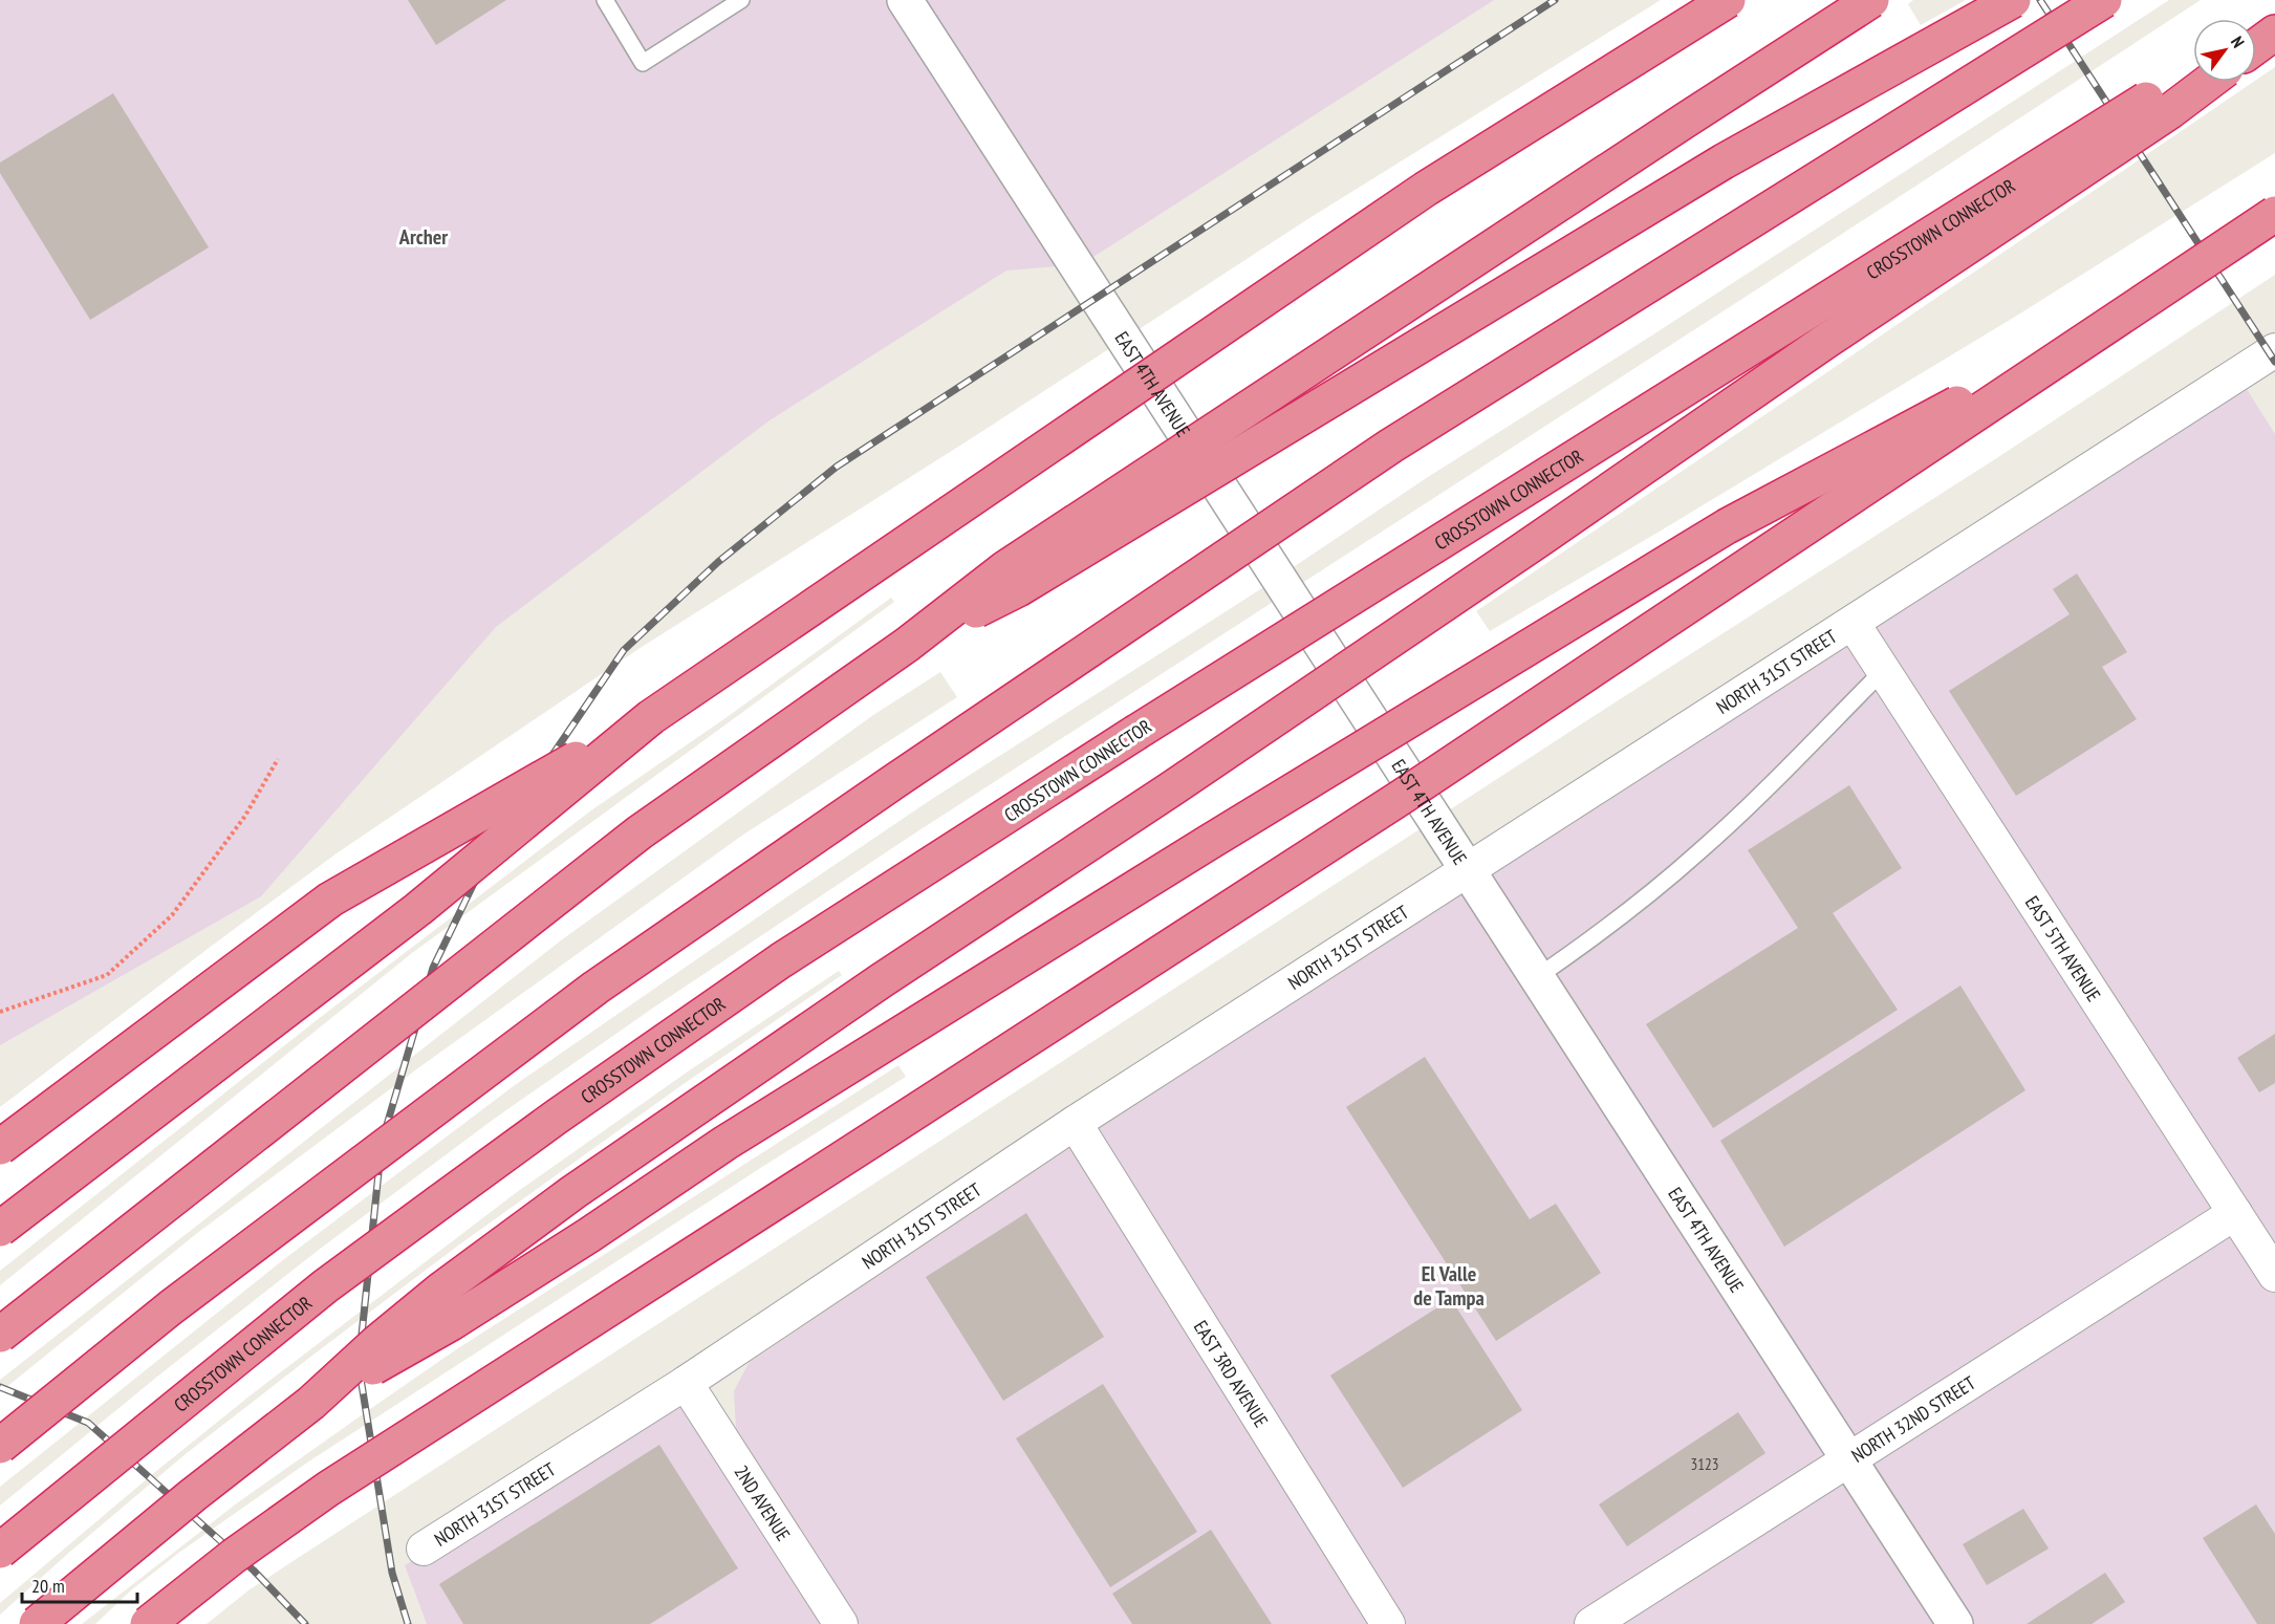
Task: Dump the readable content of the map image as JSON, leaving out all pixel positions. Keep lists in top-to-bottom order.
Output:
{
  "streets": {
    "highway": ["CROSSTOWN CONNECTOR"],
    "street": [
      "EAST 4TH AVENUE",
      "NORTH 31ST STREET",
      "EAST 5TH AVENUE",
      "EAST 3RD AVENUE",
      "NORTH 32ND STREET",
      "2ND AVENUE"
    ]
  },
  "crossings": [
    ["EAST 4TH AVENUE", "NORTH 31ST STREET"],
    ["EAST 4TH AVENUE", "NORTH 32ND STREET"],
    ["NORTH 31ST STREET", "EAST 5TH AVENUE"],
    ["NORTH 31ST STREET", "EAST 3RD AVENUE"],
    ["NORTH 31ST STREET", "2ND AVENUE"],
    ["EAST 5TH AVENUE", "NORTH 32ND STREET"]
  ],
  "districts": ["Archer", "El Valle de Tampa"],
  "house_numbers": ["3123"],
  "scale_bar": "20 m",
  "north": "top right"
}
